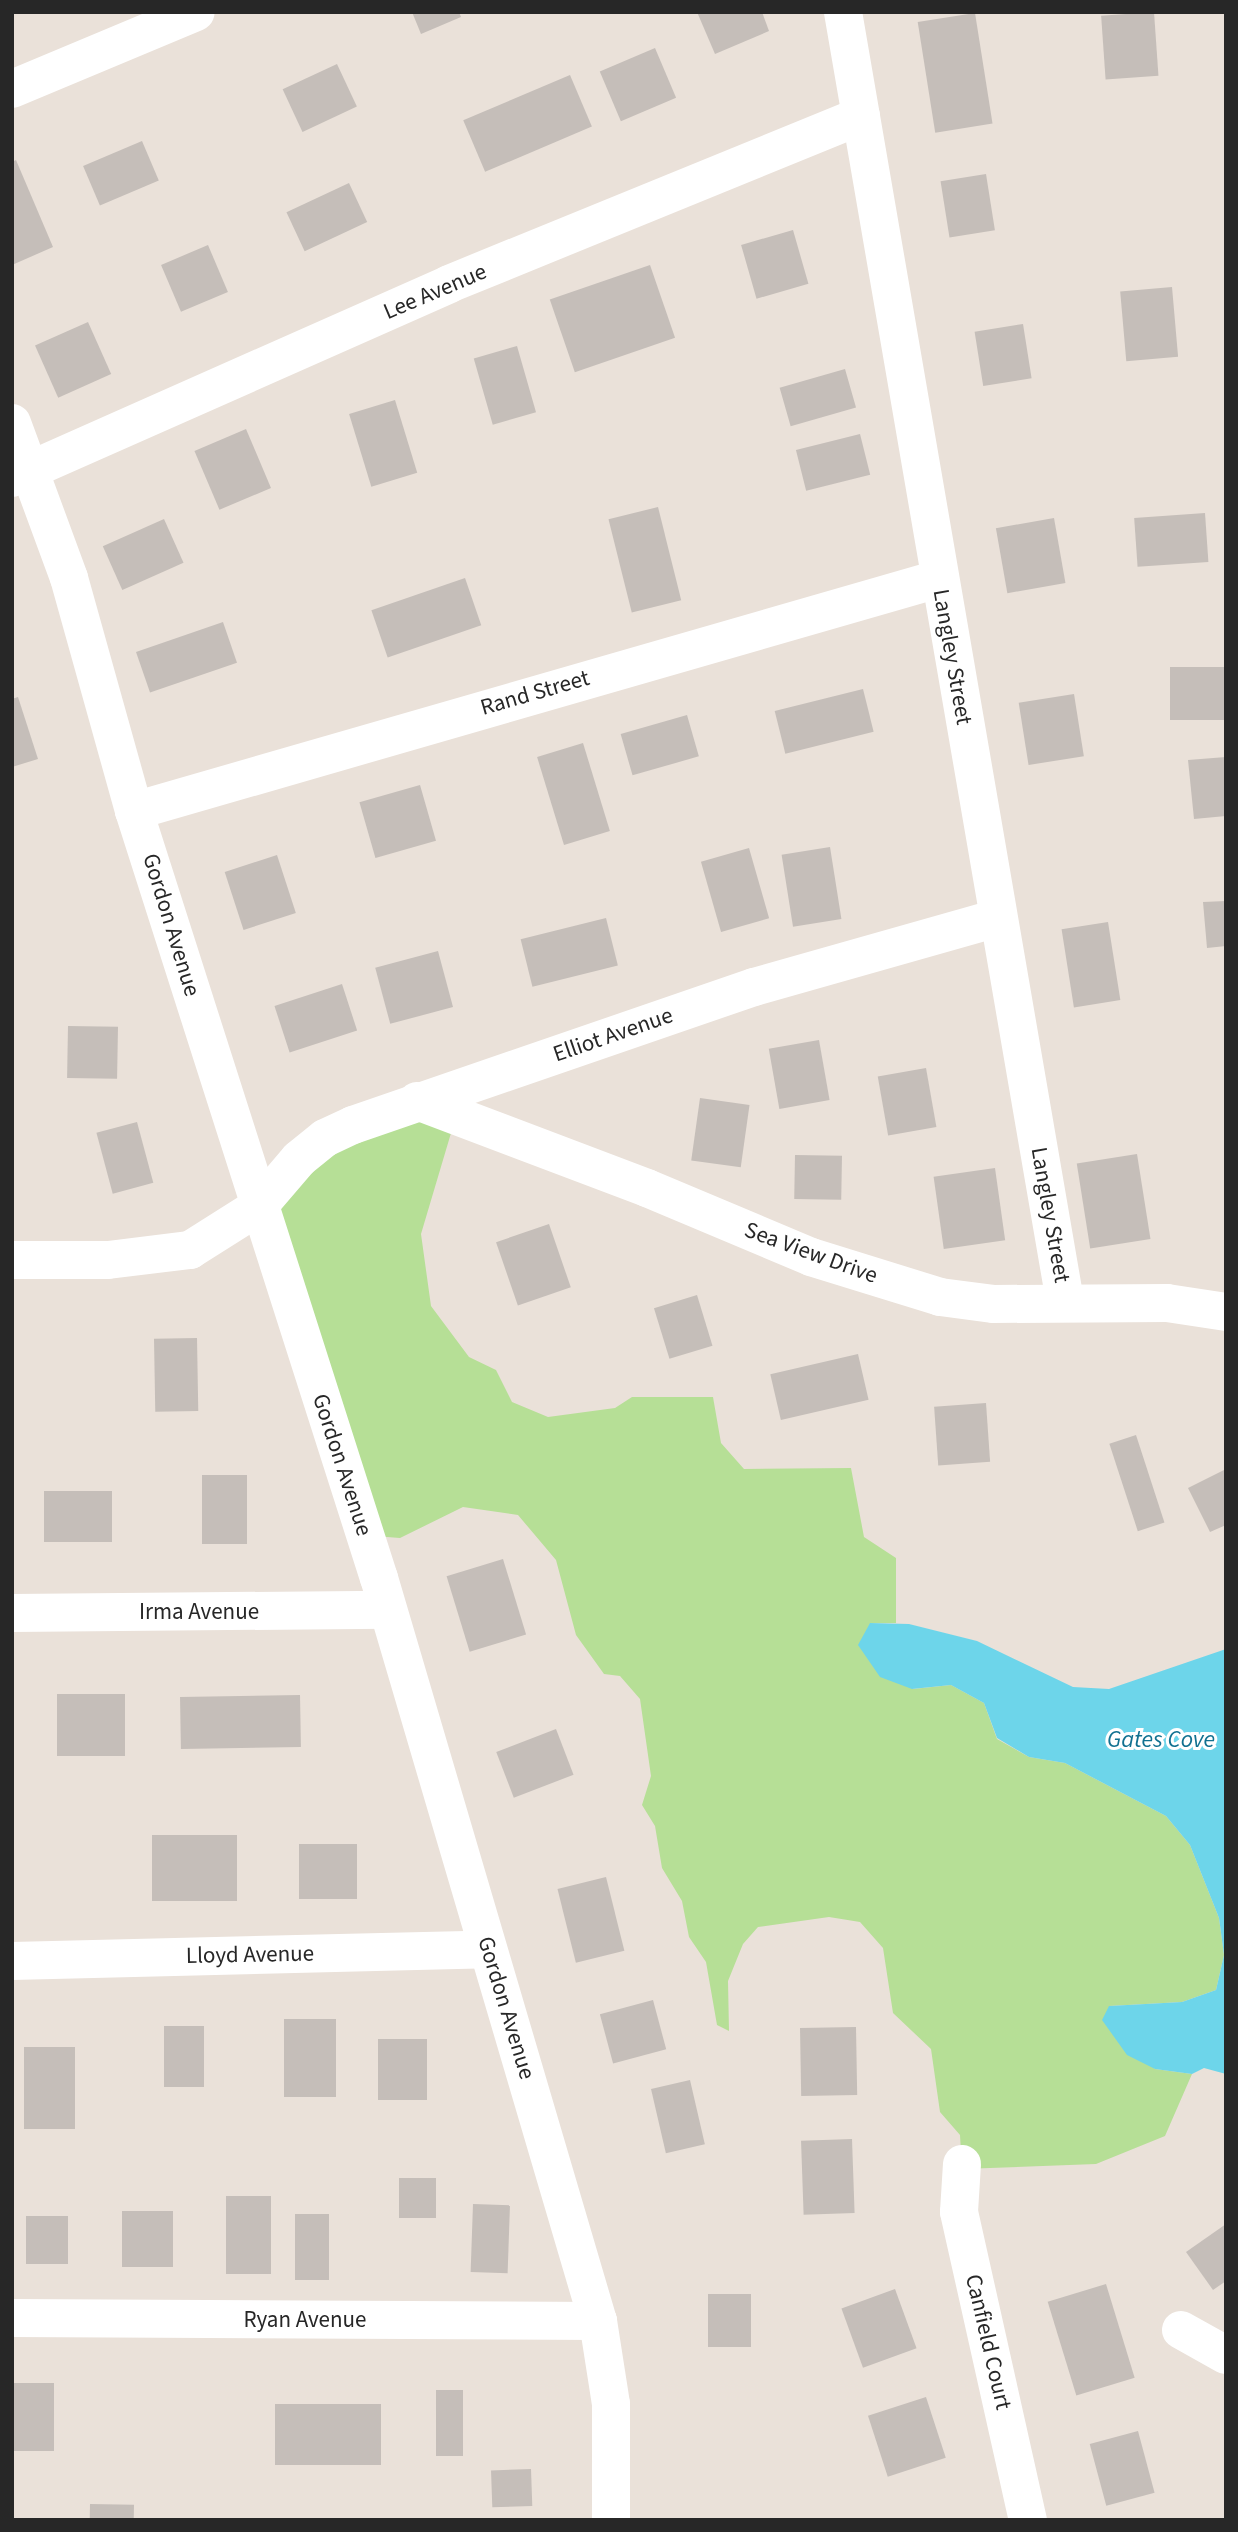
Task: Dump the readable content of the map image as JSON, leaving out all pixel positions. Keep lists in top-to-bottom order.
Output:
{
  "streets": {
    "street": [
      "Lee Avenue",
      "Langley Street",
      "Rand Street",
      "Gordon Avenue",
      "Elliot Avenue",
      "Sea View Drive",
      "Irma Avenue",
      "Lloyd Avenue",
      "Ryan Avenue",
      "Canfield Court"
    ]
  },
  "crossings": [
    ["Lee Avenue", "Langley Street"],
    ["Lee Avenue", "Gordon Avenue"],
    ["Langley Street", "Rand Street"],
    ["Langley Street", "Elliot Avenue"],
    ["Langley Street", "Sea View Drive"],
    ["Rand Street", "Gordon Avenue"],
    ["Gordon Avenue", "Elliot Avenue"],
    ["Gordon Avenue", "Irma Avenue"],
    ["Gordon Avenue", "Lloyd Avenue"],
    ["Gordon Avenue", "Ryan Avenue"],
    ["Elliot Avenue", "Sea View Drive"]
  ],
  "water": ["Gates Cove"]
}
